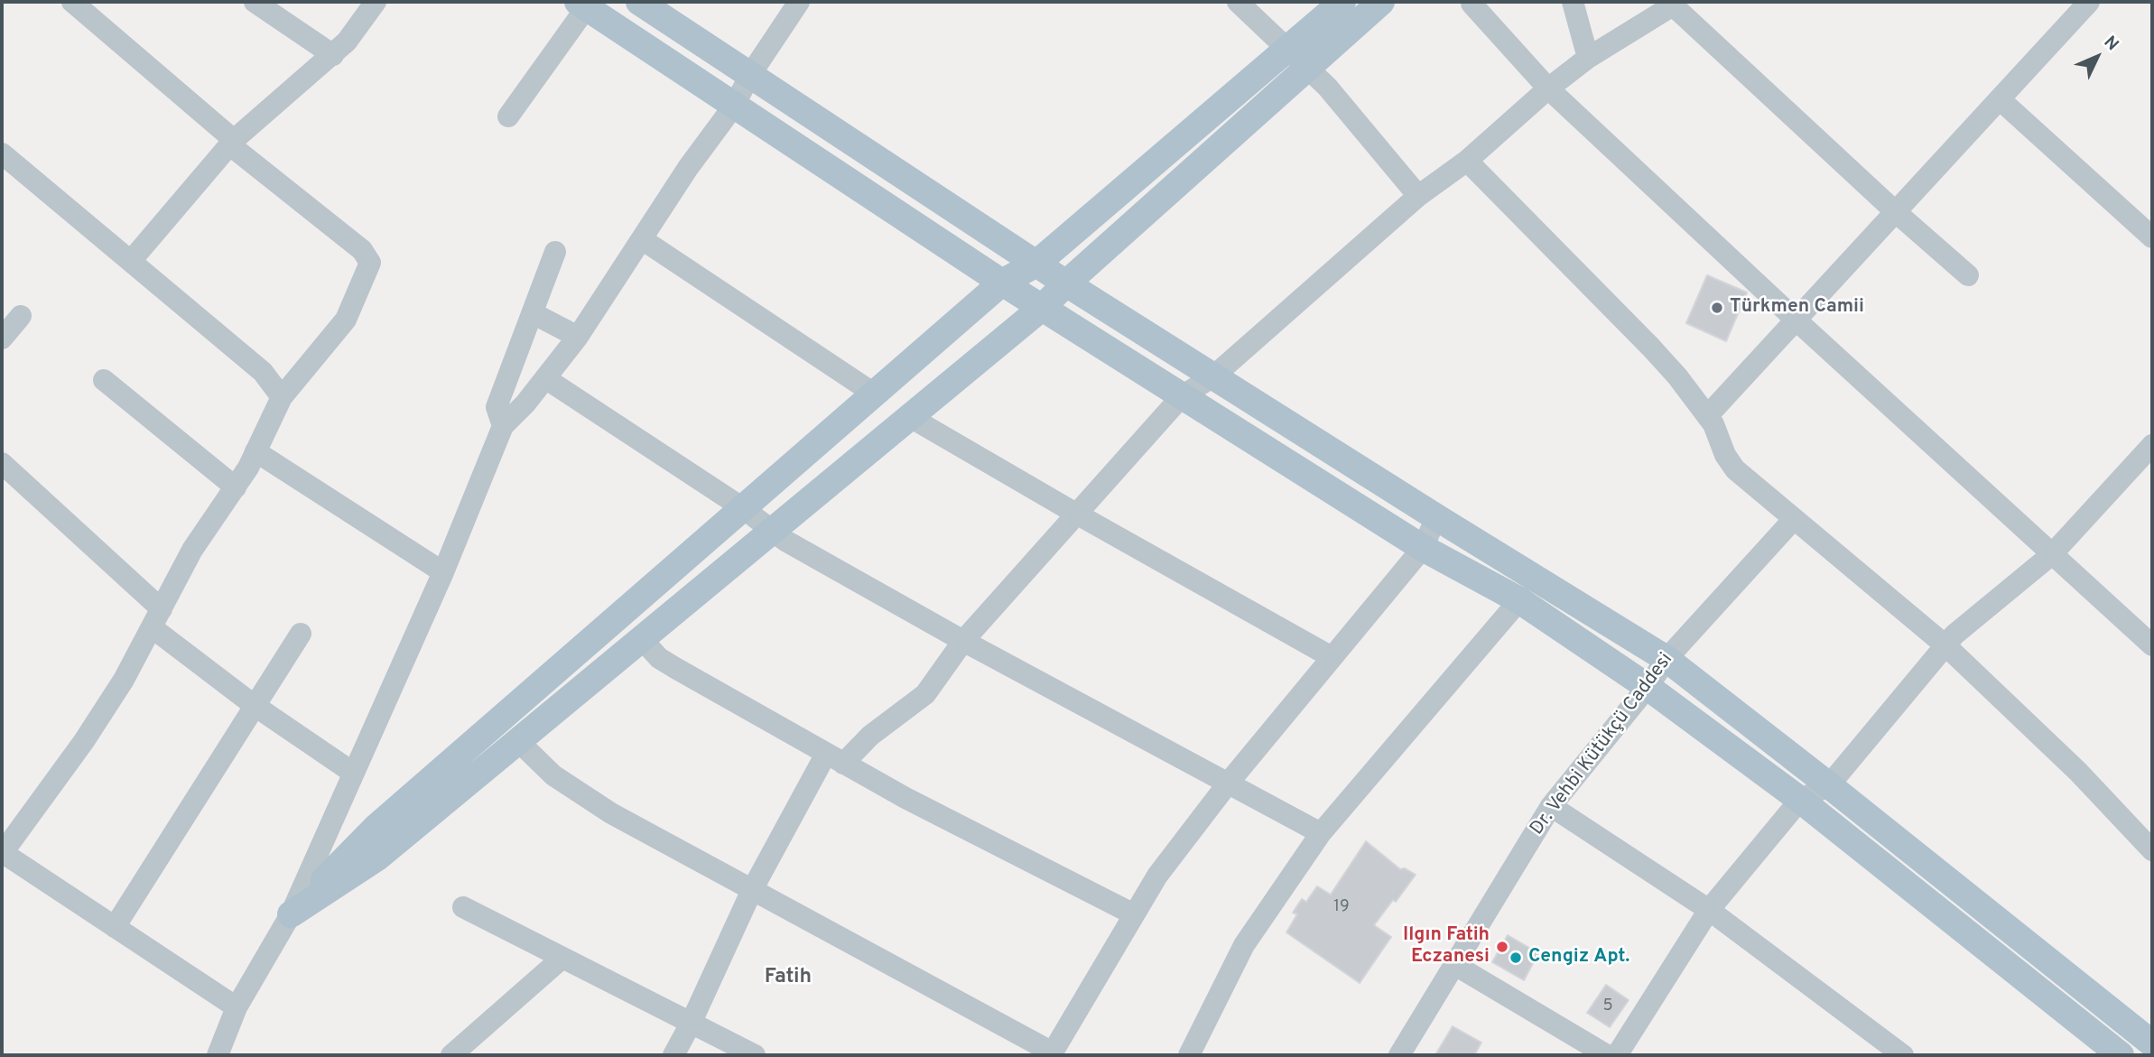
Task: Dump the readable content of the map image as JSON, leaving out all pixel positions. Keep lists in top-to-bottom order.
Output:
{
  "streets": {
    "street": ["Dr. Vehbi Kütükçü Caddesi"]
  },
  "districts": ["Fatih"],
  "places": ["Türkmen Camii", "Ilgın Fatih Eczanesi", "Cengiz Apt."],
  "house_numbers": ["19", "5"],
  "north": "top right"
}
